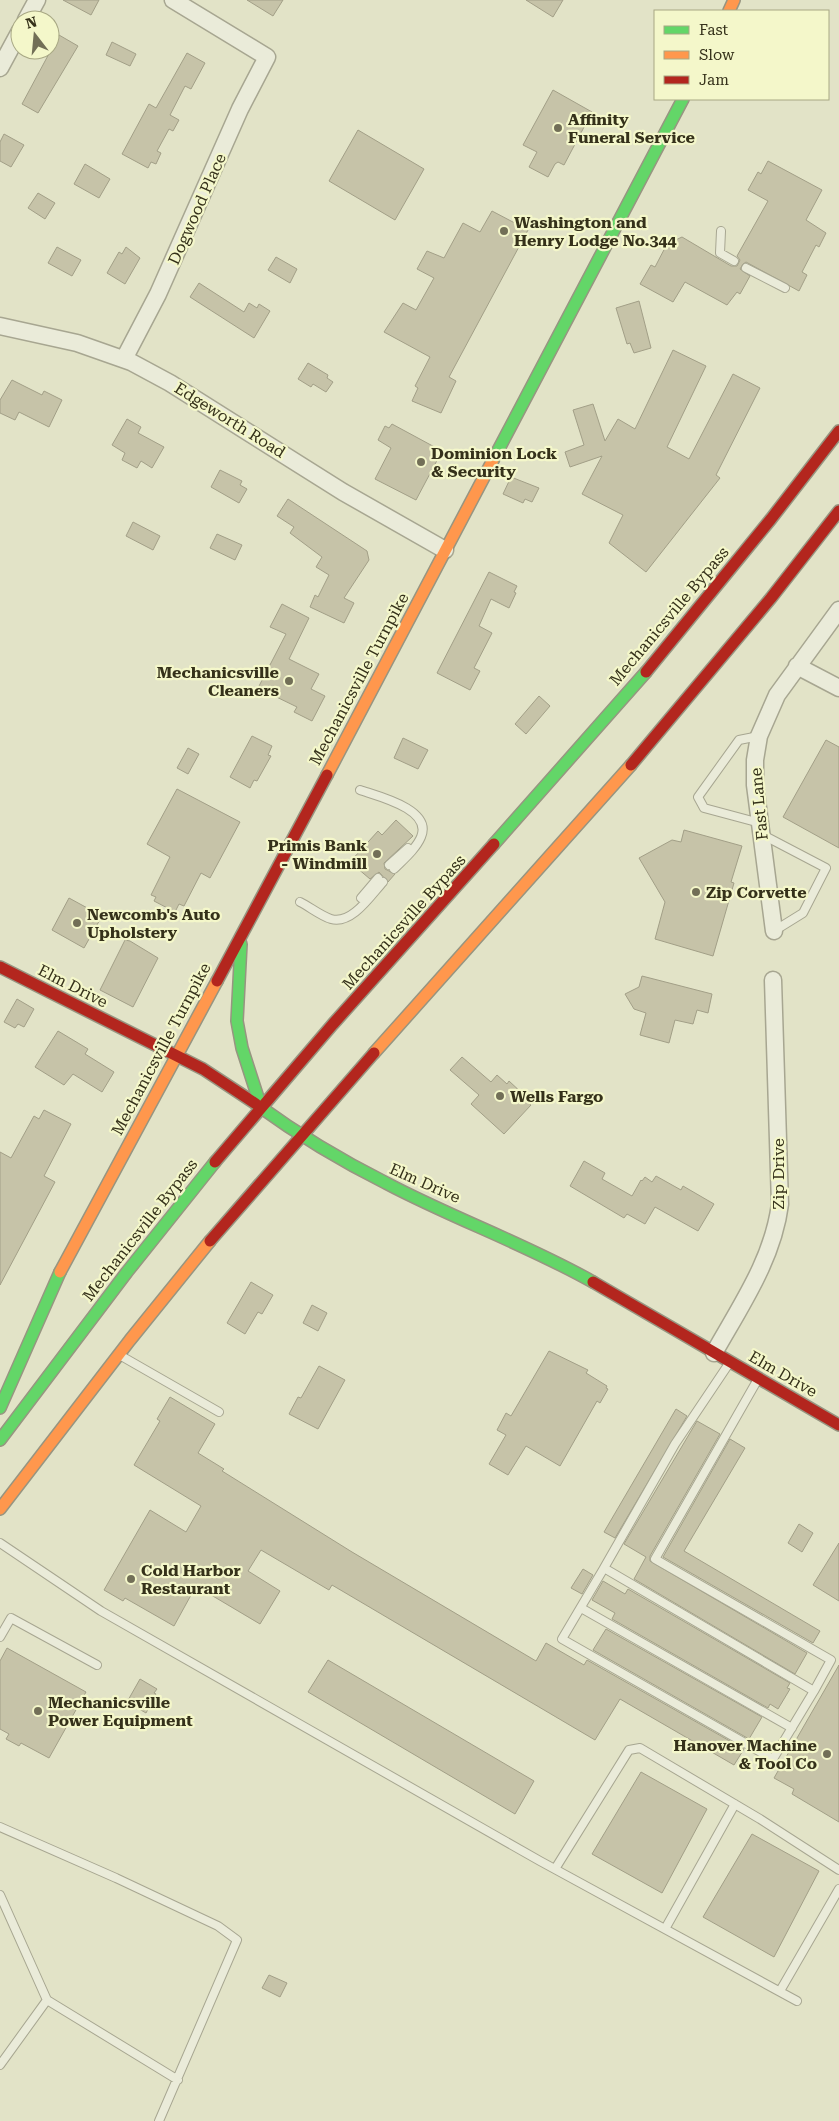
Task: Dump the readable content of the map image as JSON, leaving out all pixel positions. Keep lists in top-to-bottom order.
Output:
{
  "streets": {
    "main road": ["Mechanicsville Bypass", "Mechanicsville Turnpike", "Elm Drive"],
    "street": [
      "Dogwood Place",
      "Edgeworth Road",
      "Fast Lane",
      "Zip Drive"
    ]
  },
  "crossings": [
    ["Dogwood Place", "Edgeworth Road"],
    ["Edgeworth Road", "Mechanicsville Turnpike"],
    ["Mechanicsville Bypass", "Elm Drive"],
    ["Mechanicsville Turnpike", "Elm Drive"],
    ["Elm Drive", "Zip Drive"]
  ],
  "places": [
    "Affinity Funeral Service",
    "Washington and Henry Lodge No.344",
    "Dominion Lock & Security",
    "Mechanicsville Cleaners",
    "Primis Bank - Windmill",
    "Zip Corvette",
    "Newcomb's Auto Upholstery",
    "Wells Fargo",
    "Cold Harbor Restaurant",
    "Mechanicsville Power Equipment",
    "Hanover Machine & Tool Co"
  ],
  "legend": ["Fast", "Slow", "Jam"],
  "north": "top"
}
